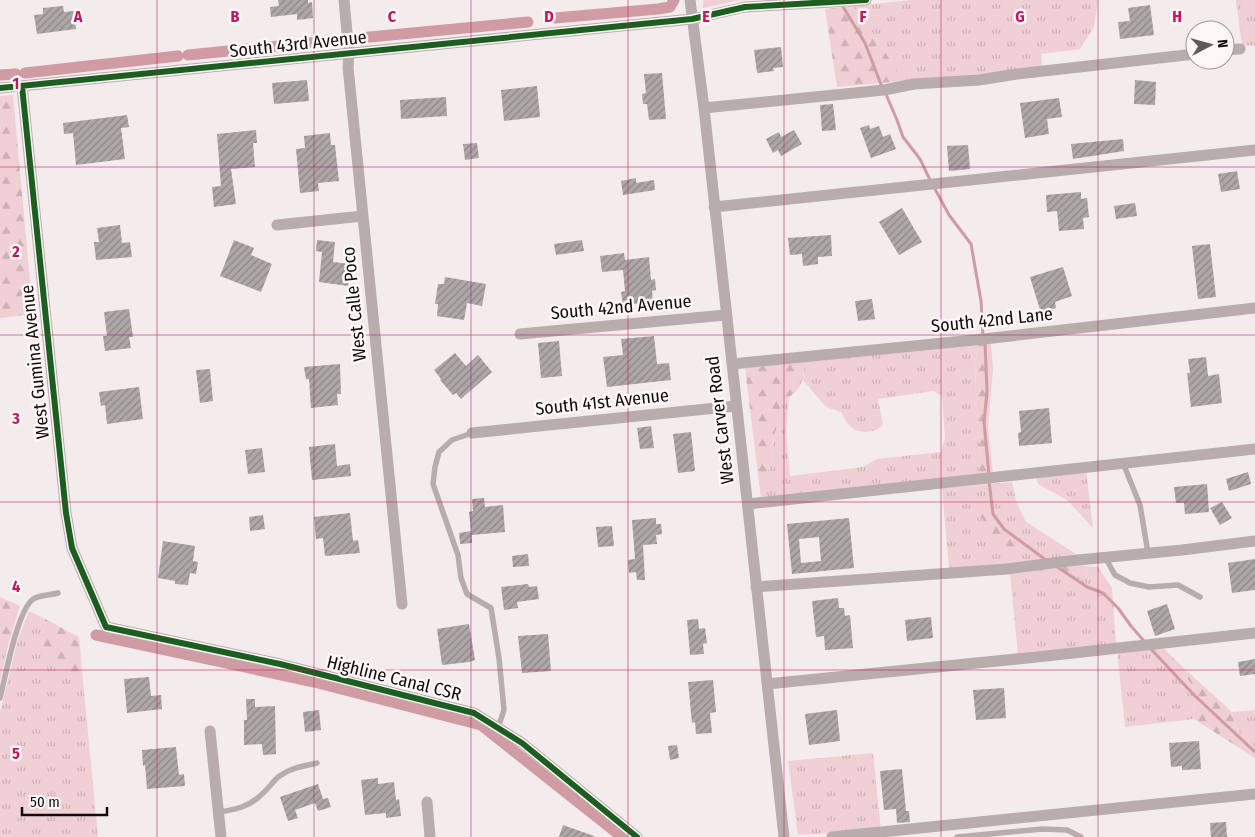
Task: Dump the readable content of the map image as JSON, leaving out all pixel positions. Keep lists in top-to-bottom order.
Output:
{
  "streets": {
    "street": [
      "South 43rd Avenue",
      "West Calle Poco",
      "South 42nd Avenue",
      "South 42nd Lane",
      "West Gumina Avenue",
      "South 41st Avenue",
      "West Carver Road",
      "Highline Canal CSR"
    ]
  },
  "crossings": [
    ["South 43rd Avenue", "West Calle Poco"],
    ["South 43rd Avenue", "West Gumina Avenue"],
    ["South 43rd Avenue", "West Carver Road"],
    ["South 42nd Avenue", "West Carver Road"],
    ["South 42nd Lane", "West Carver Road"],
    ["West Gumina Avenue", "Highline Canal CSR"],
    ["South 41st Avenue", "West Carver Road"]
  ],
  "scale_bar": "50 m",
  "north": "right",
  "grid": {
    "columns": [
      "A",
      "B",
      "C",
      "D",
      "E",
      "F",
      "G",
      "H"
    ],
    "rows": [
      "1",
      "2",
      "3",
      "4",
      "5"
    ]
  }
}
